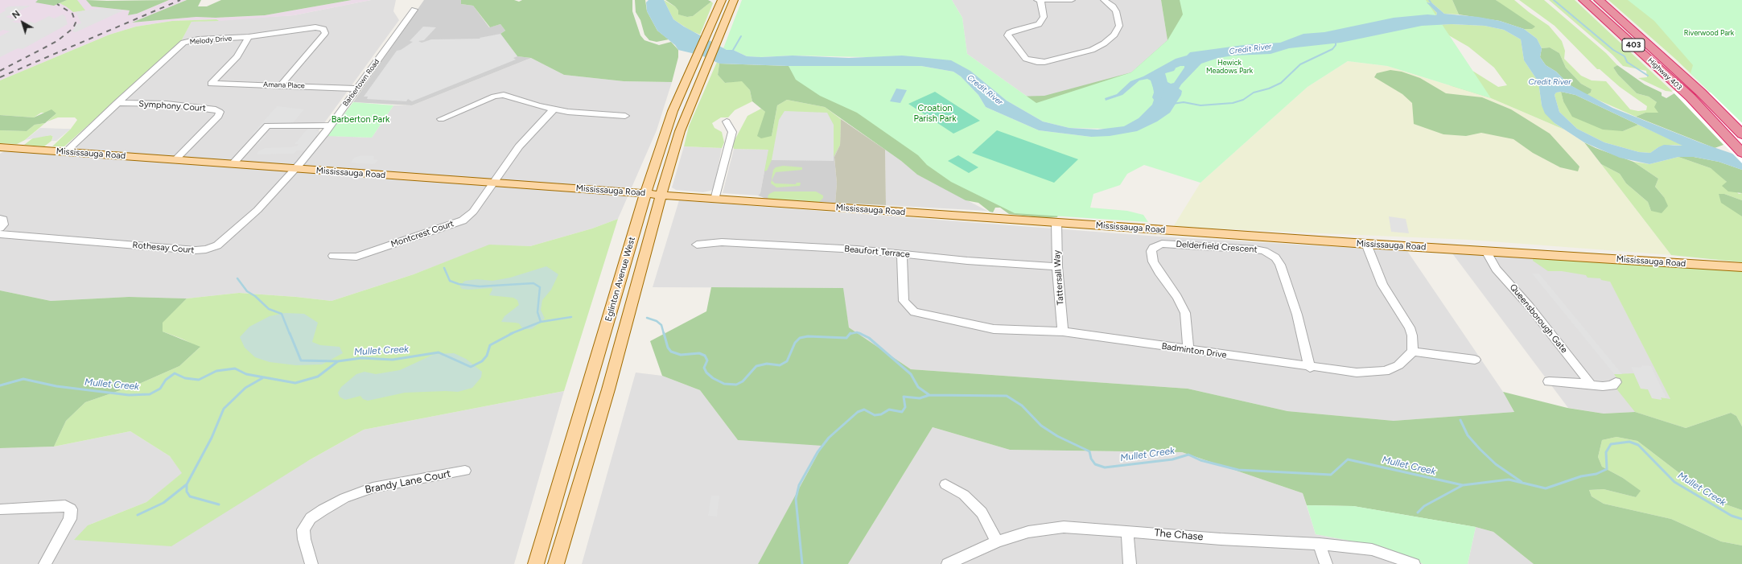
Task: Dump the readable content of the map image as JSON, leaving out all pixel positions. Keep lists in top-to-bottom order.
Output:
{
  "streets": {
    "highway": ["403", "Highway 403"],
    "main road": ["Mississauga Road", "Eglinton Avenue West"],
    "street": [
      "Melody Drive",
      "Barbertown Road",
      "Amana Place",
      "Symphony Court",
      "Montcrest Court",
      "Delderfield Crescent",
      "Rothesay Court",
      "Beaufort Terrace",
      "Tattersall Way",
      "Queensborough Gate",
      "Badminton Drive",
      "Brandy Lane Court",
      "The Chase"
    ]
  },
  "crossings": [
    ["Melody Drive", "Amana Place"],
    ["Melody Drive", "Symphony Court"],
    ["Melody Drive", "Mississauga Road"],
    ["Barbertown Road", "Amana Place"],
    ["Barbertown Road", "Mississauga Road"],
    ["Barbertown Road", "Rothesay Court"],
    ["Symphony Court", "Mississauga Road"],
    ["Mississauga Road", "Montcrest Court"],
    ["Mississauga Road", "Rothesay Court"],
    ["Mississauga Road", "Tattersall Way"],
    ["Mississauga Road", "Eglinton Avenue West"],
    ["Mississauga Road", "Queensborough Gate"],
    ["Delderfield Crescent", "Badminton Drive"],
    ["Beaufort Terrace", "Tattersall Way"],
    ["Beaufort Terrace", "Badminton Drive"],
    ["Tattersall Way", "Badminton Drive"]
  ],
  "water": ["Credit River", "Mullet Creek"],
  "parks": [
    "Riverwood Park",
    "Hewick Meadows Park",
    "Croation Parish Park",
    "Barberton Park"
  ],
  "north": "top left"
}
